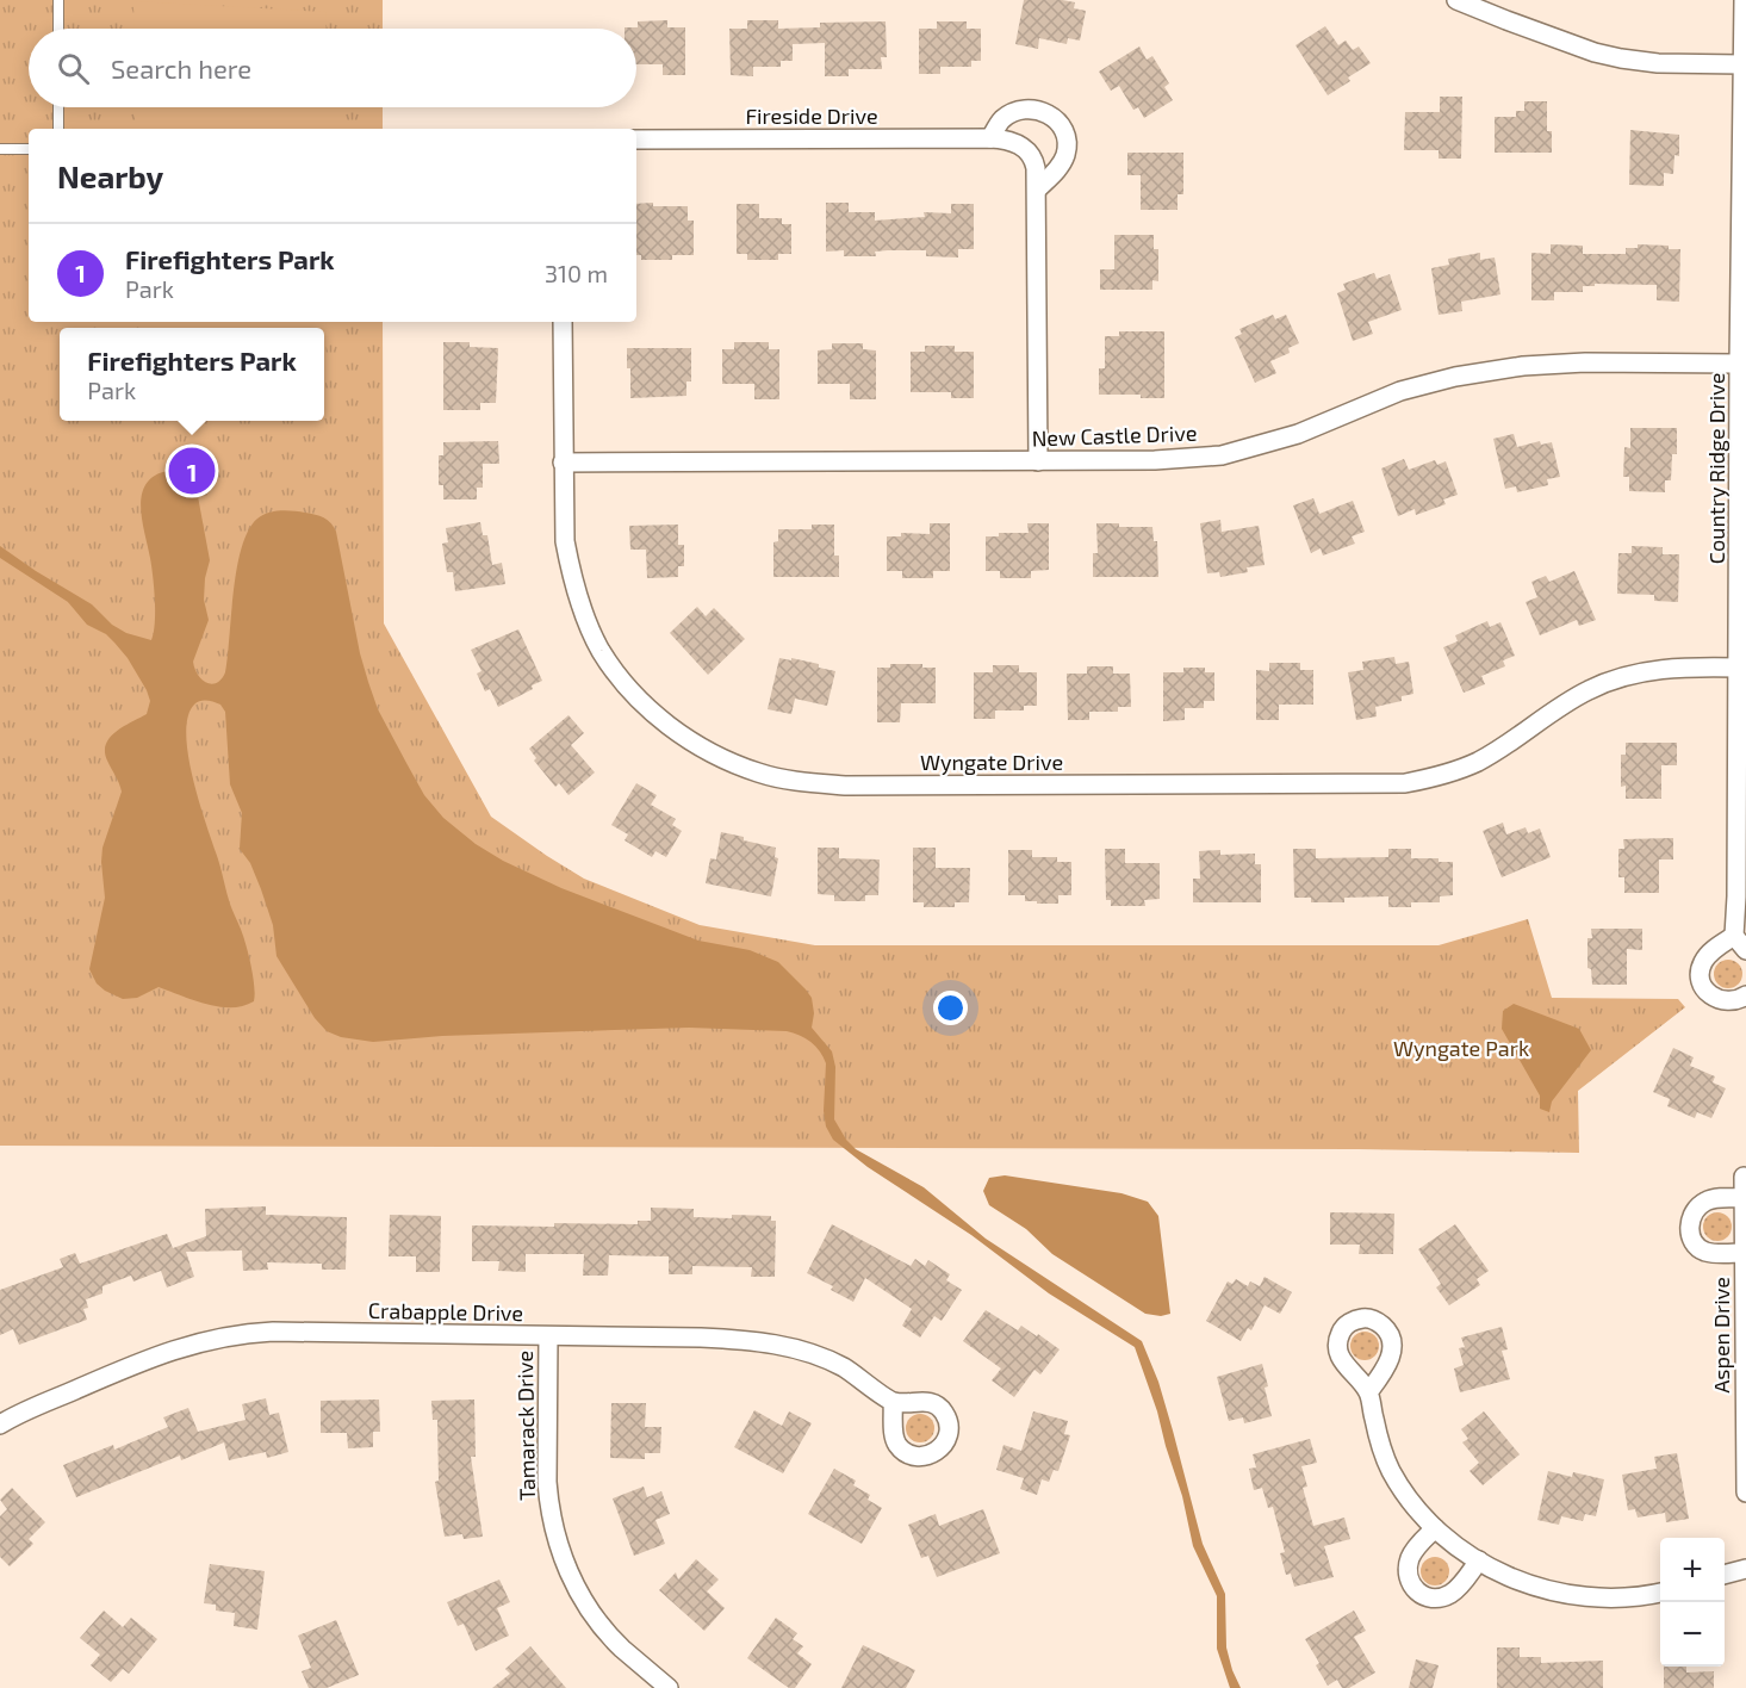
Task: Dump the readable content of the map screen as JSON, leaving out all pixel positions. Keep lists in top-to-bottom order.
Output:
{
  "streets": {
    "street": [
      "Fireside Drive",
      "New Castle Drive",
      "Country Ridge Drive",
      "Wyngate Drive",
      "Crabapple Drive",
      "Aspen Drive",
      "Tamarack Drive"
    ]
  },
  "crossings": [
    ["Fireside Drive", "New Castle Drive"],
    ["New Castle Drive", "Country Ridge Drive"],
    ["New Castle Drive", "Wyngate Drive"],
    ["Country Ridge Drive", "Wyngate Drive"],
    ["Crabapple Drive", "Tamarack Drive"]
  ],
  "parks": ["Wyngate Park"],
  "page": {
    "search": "Search here",
    "heading": "Nearby",
    "list": [
      {
        "mark": "1",
        "name": "Firefighters Park",
        "note": "Park",
        "value": "310 m"
      }
    ],
    "popup": ["Firefighters Park", "Park"],
    "pins": "1",
    "map_buttons": ["+", "−"]
  }
}
